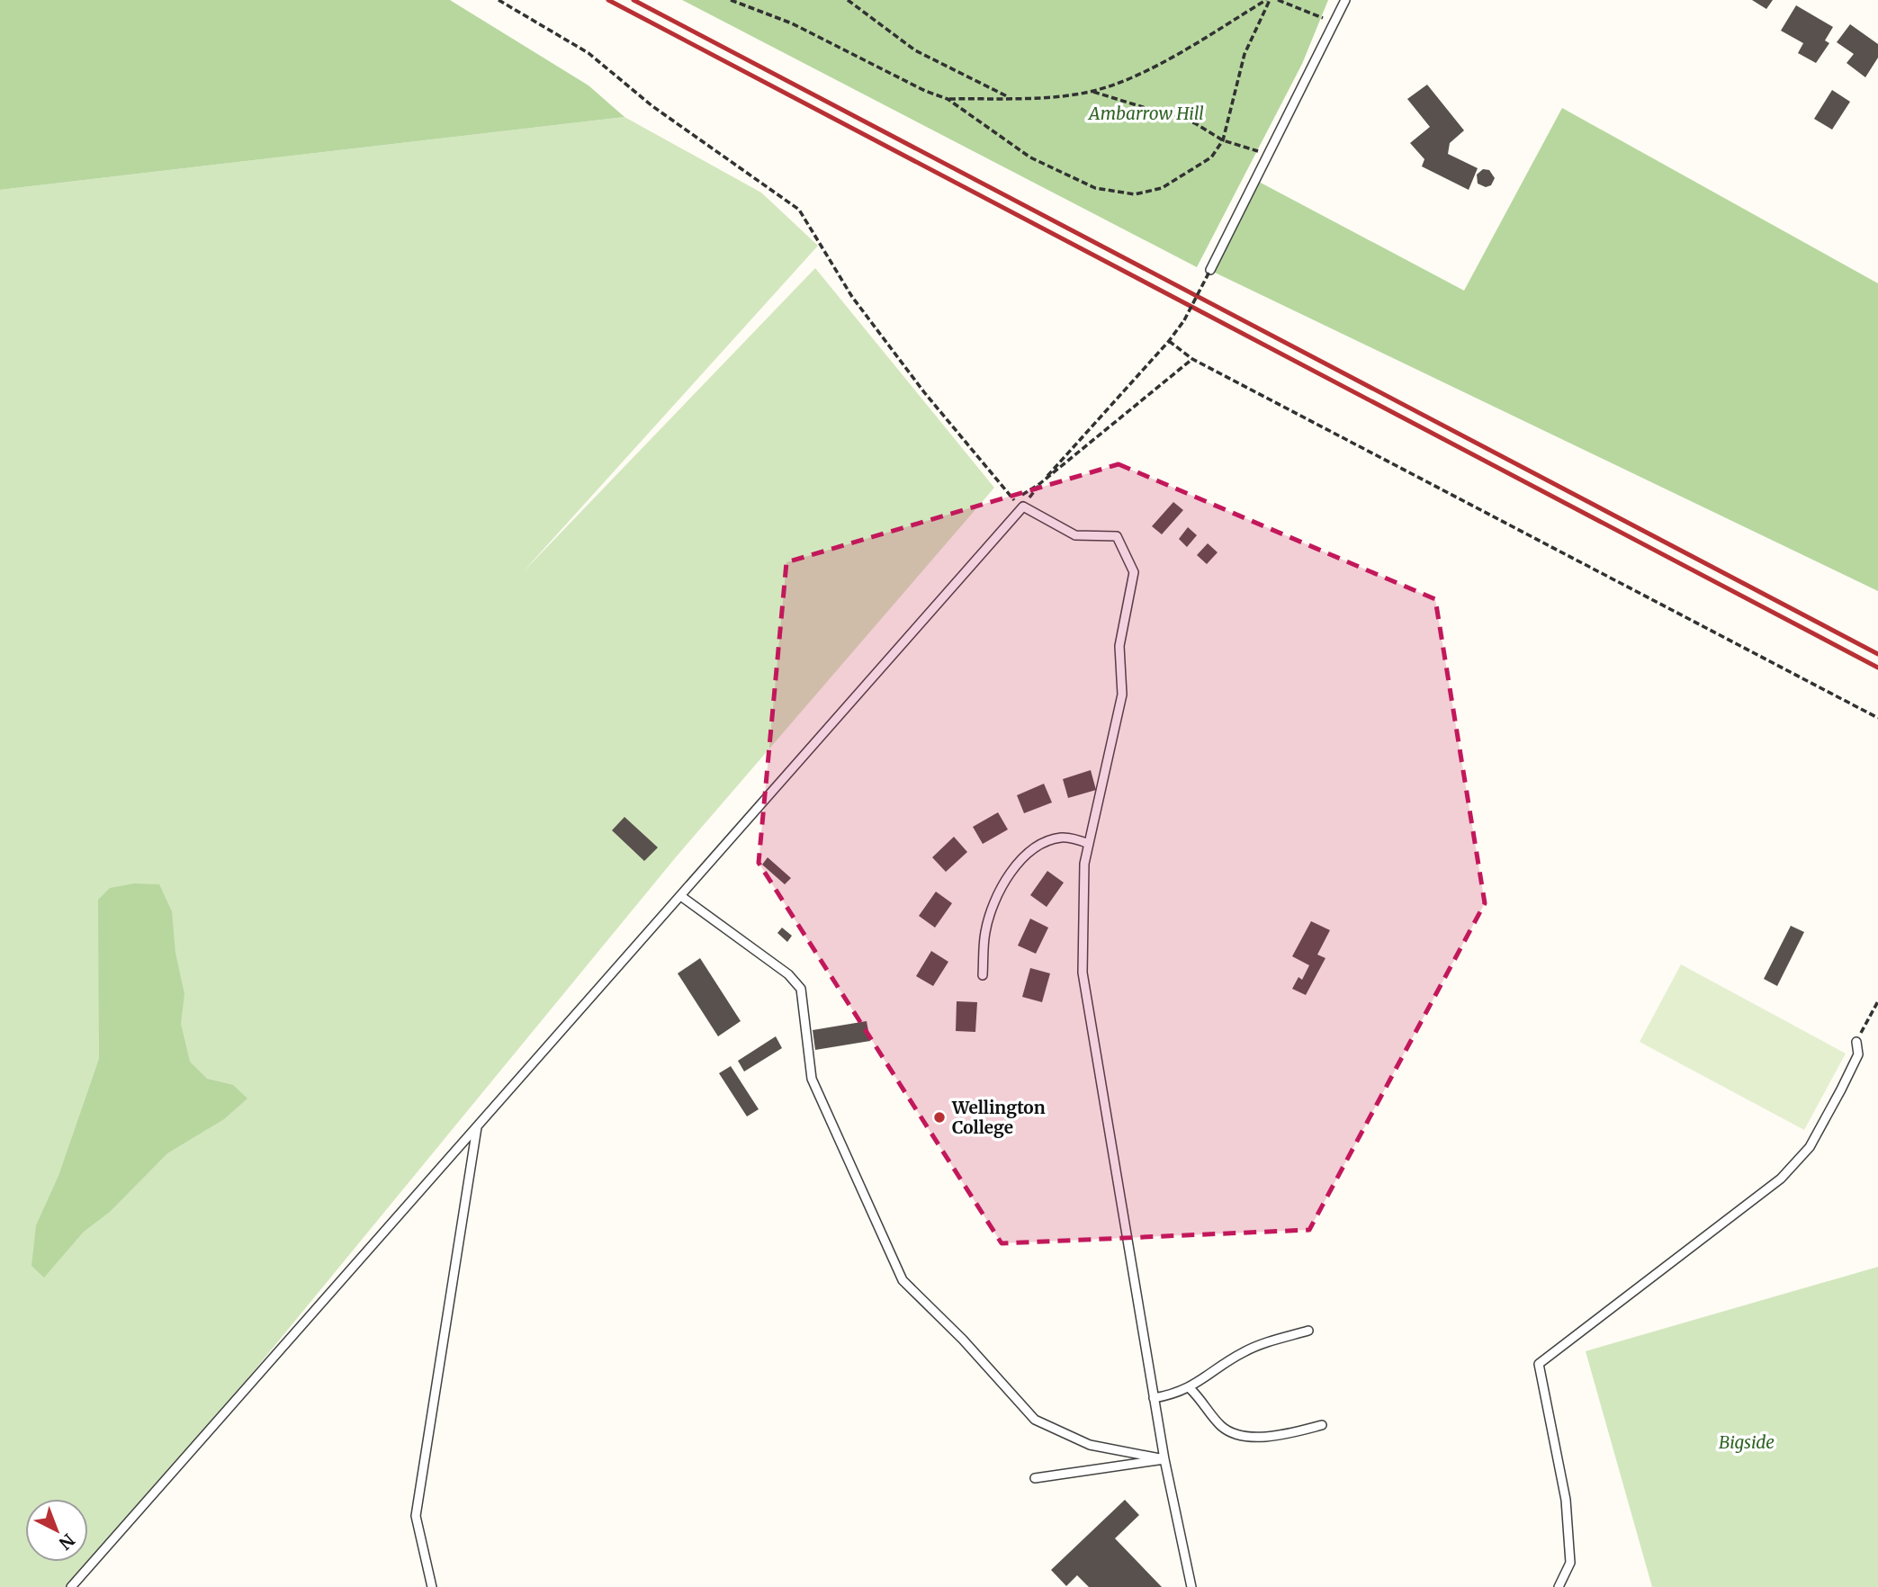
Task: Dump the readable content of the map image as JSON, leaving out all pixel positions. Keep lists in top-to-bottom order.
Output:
{
  "parks": ["Ambarrow Hill", "Bigside"],
  "places": ["Wellington College"],
  "north": "bottom right"
}
